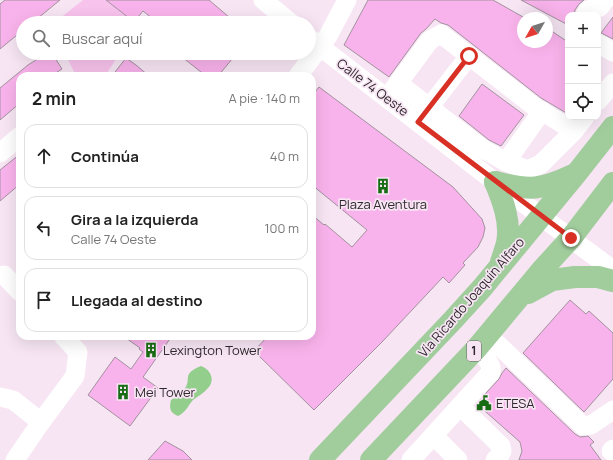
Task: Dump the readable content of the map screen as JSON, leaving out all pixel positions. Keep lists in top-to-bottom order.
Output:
{
  "streets": {
    "main road": ["Vía Ricardo Joaquín Alfaro", "1"],
    "street": ["Calle 74 Oeste"]
  },
  "crossings": [
    ["Calle 74 Oeste", "Vía Ricardo Joaquín Alfaro"],
    ["Calle 74 Oeste", "1"]
  ],
  "places": {
    "building": ["Plaza Aventura", "Lexington Tower", "Mei Tower"],
    "public building": ["ETESA"]
  },
  "north": "bottom left",
  "page": {
    "map_buttons": ["+", "−"],
    "search": "Buscar aquí",
    "heading": ["2 min", "A pie · 140 m"],
    "list": [
      ["Continúa", "40 m"],
      ["Gira a la izquierda", "Calle 74 Oeste", "100 m"],
      "Llegada al destino"
    ]
  }
}
